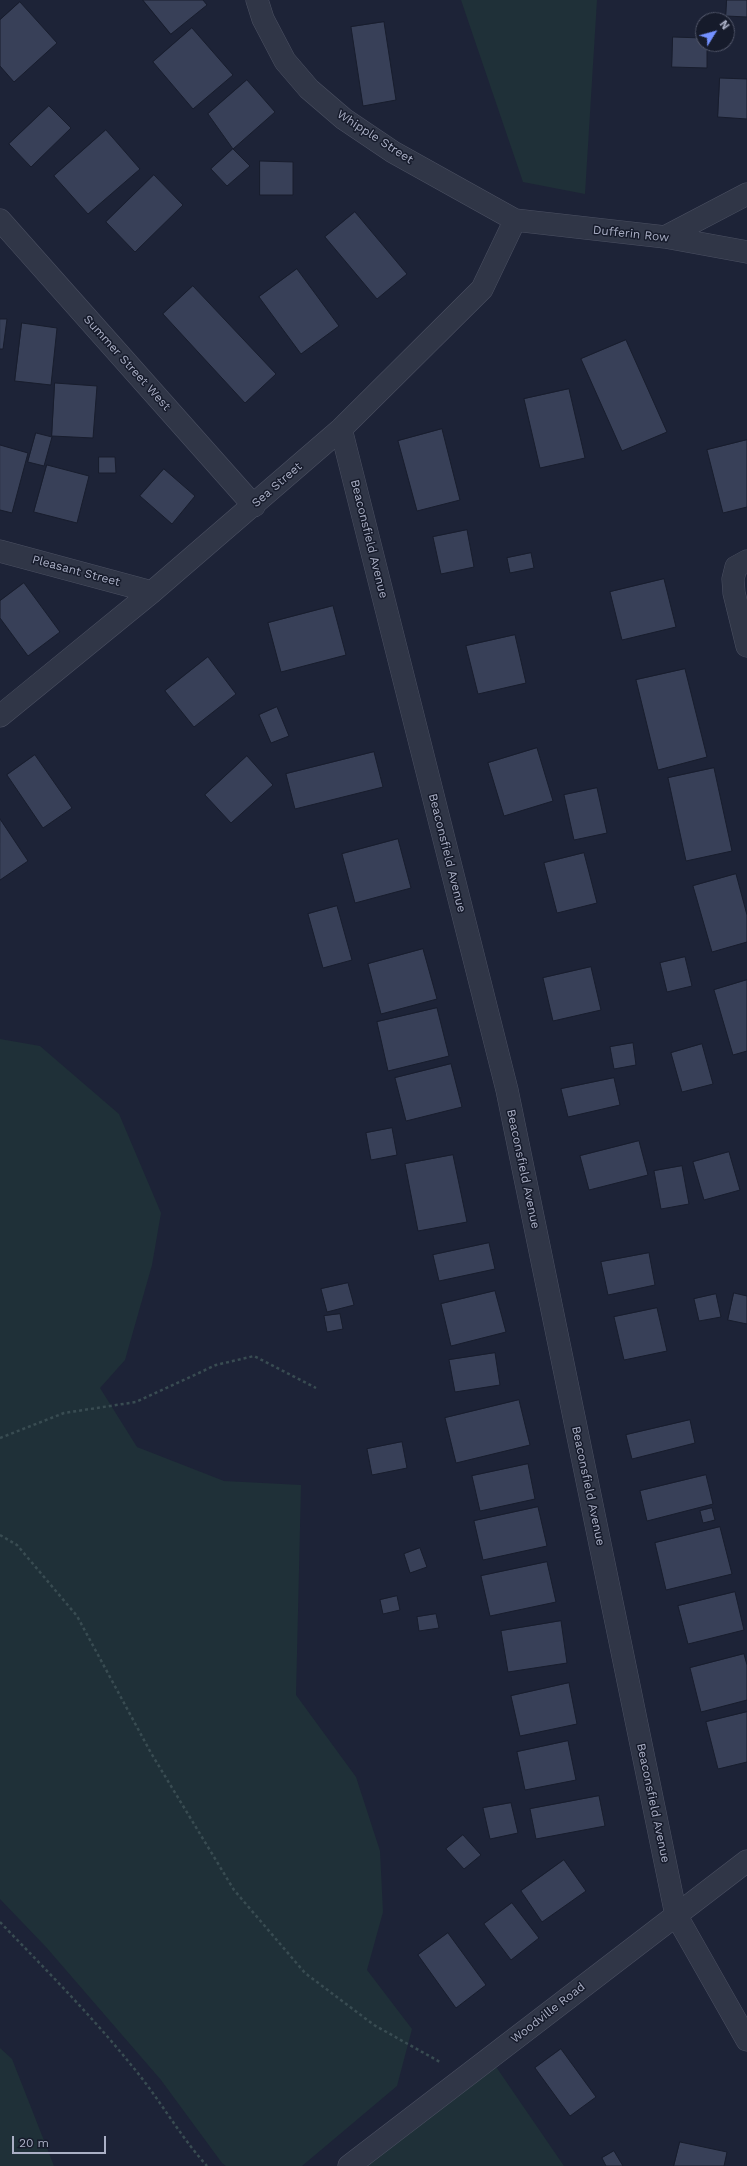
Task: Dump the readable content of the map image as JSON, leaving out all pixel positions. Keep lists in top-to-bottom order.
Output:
{
  "streets": {
    "street": [
      "Whipple Street",
      "Dufferin Row",
      "Summer Street West",
      "Sea Street",
      "Beaconsfield Avenue",
      "Pleasant Street",
      "Woodville Road"
    ]
  },
  "crossings": [
    ["Whipple Street", "Dufferin Row"],
    ["Whipple Street", "Sea Street"],
    ["Dufferin Row", "Sea Street"],
    ["Summer Street West", "Sea Street"],
    ["Sea Street", "Beaconsfield Avenue"],
    ["Sea Street", "Pleasant Street"],
    ["Beaconsfield Avenue", "Woodville Road"]
  ],
  "scale_bar": "20 m",
  "north": "top right"
}
